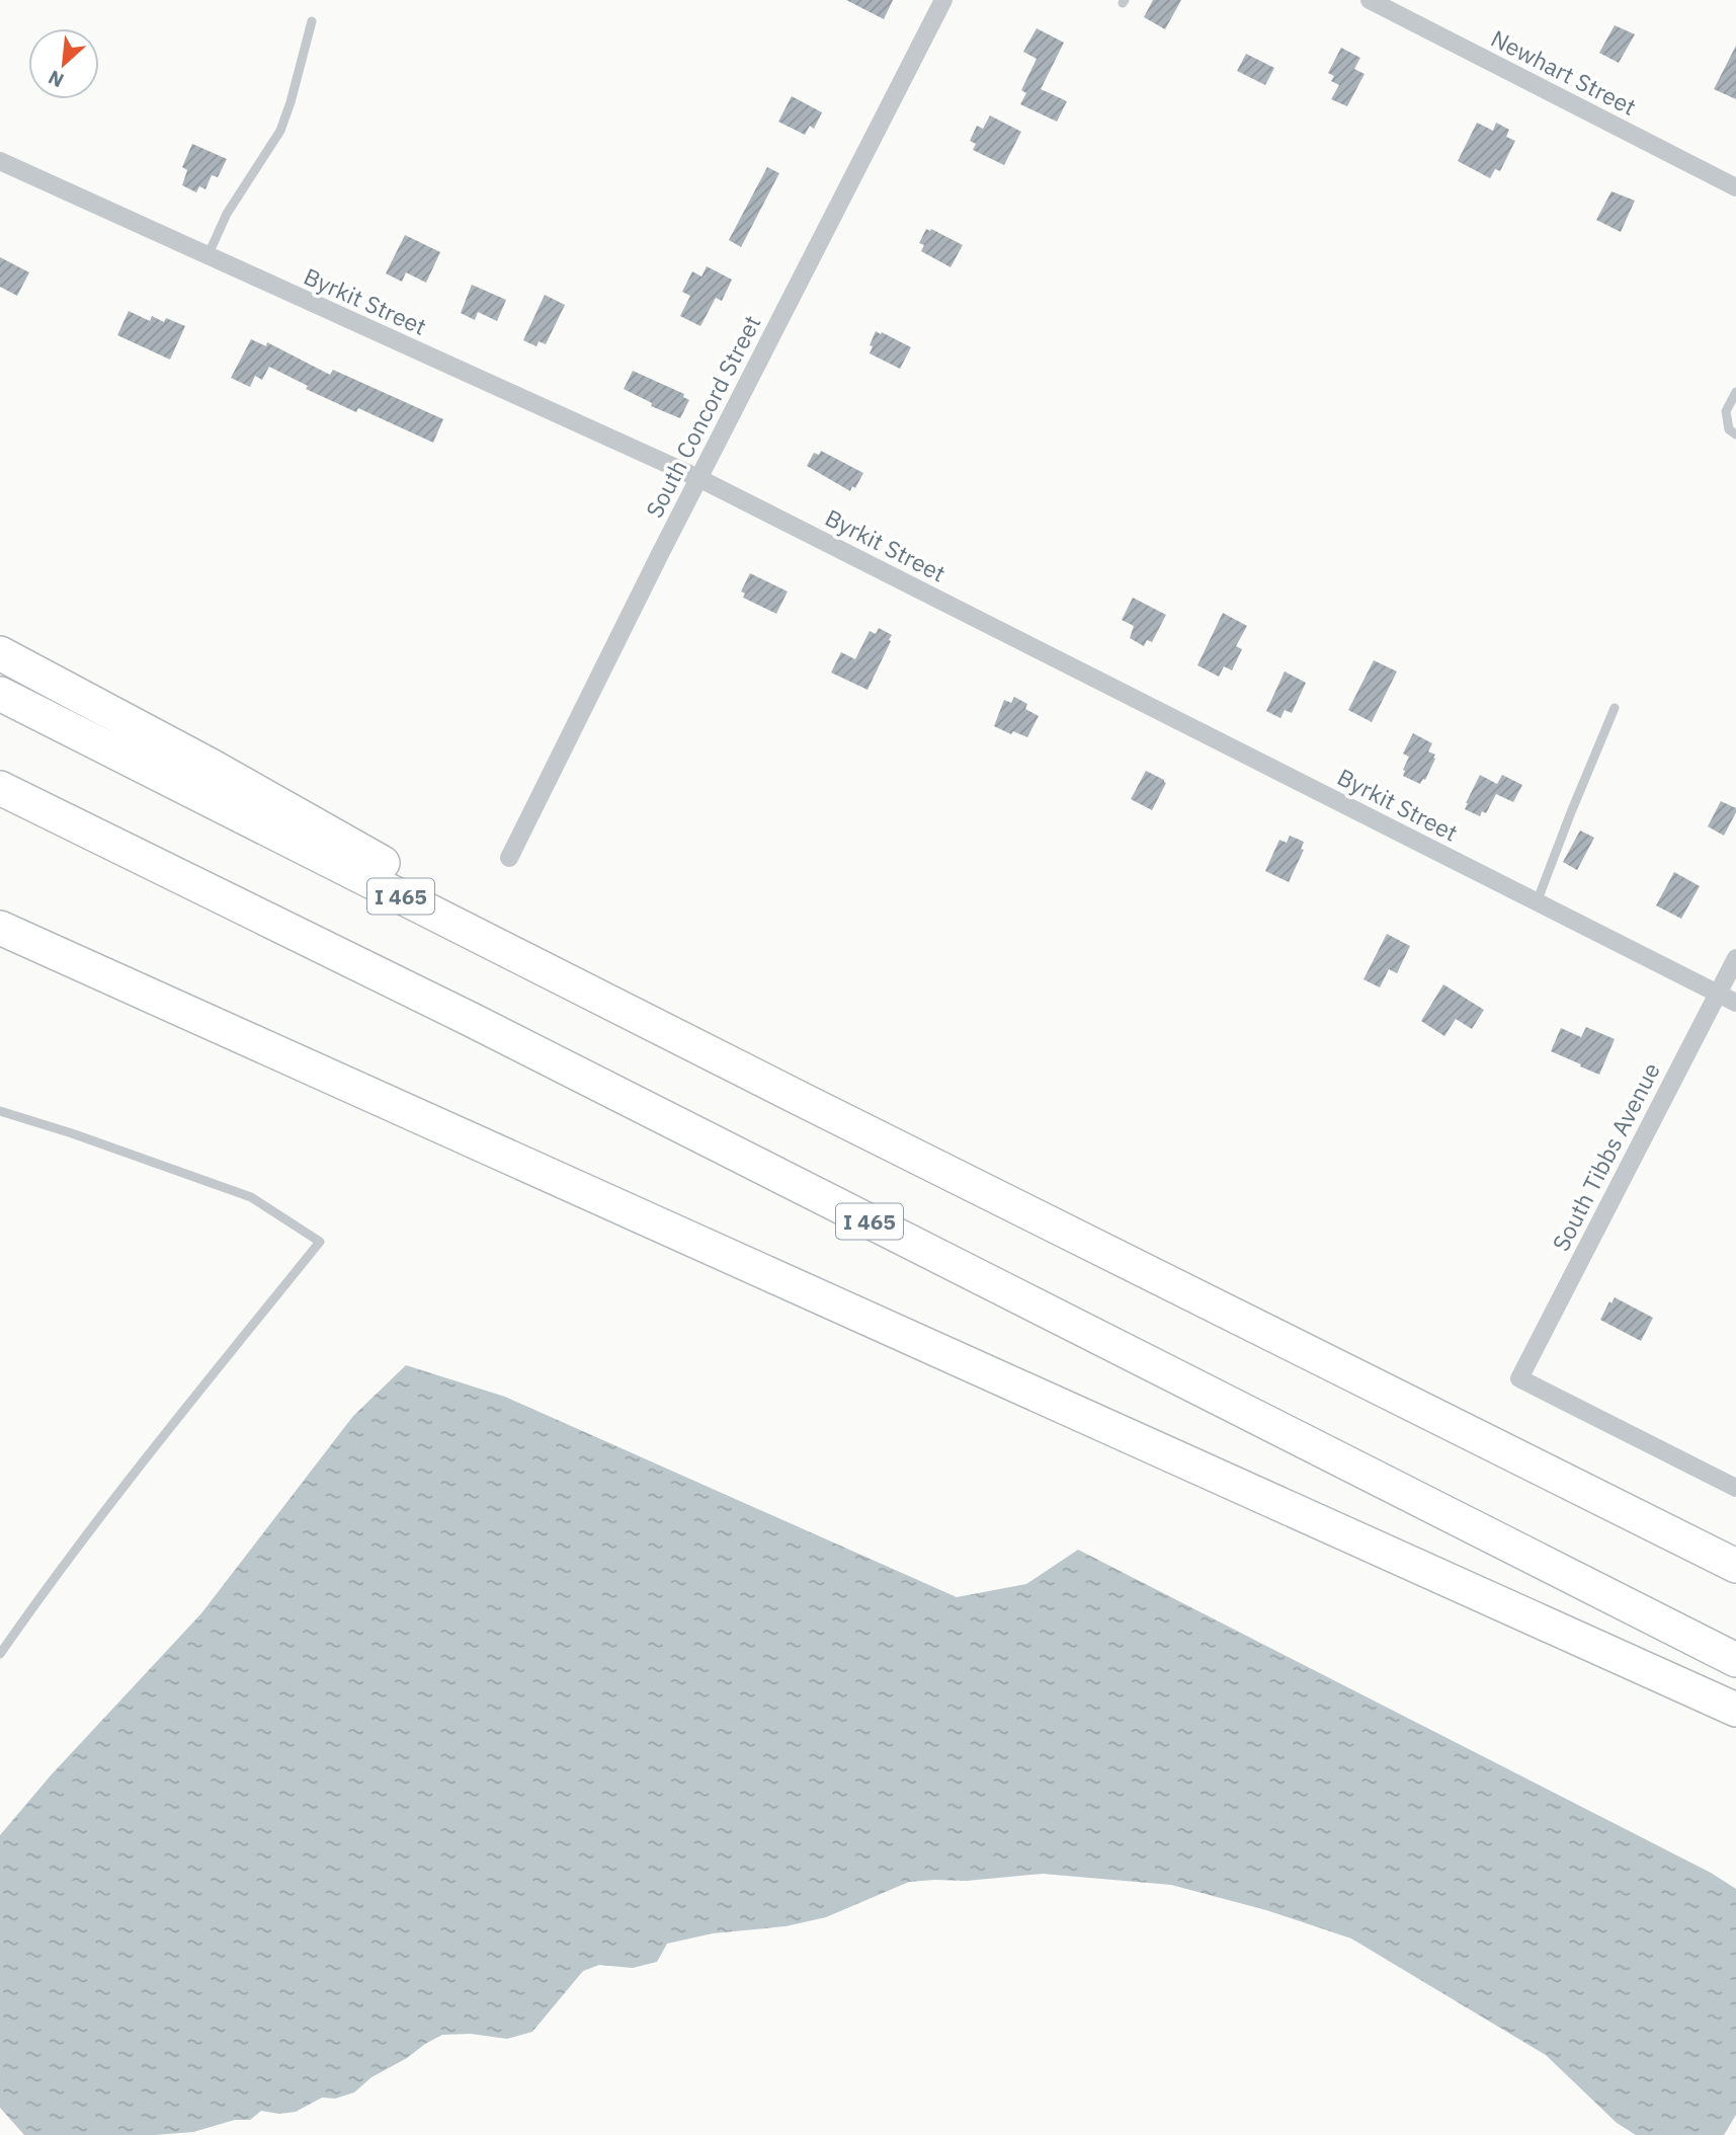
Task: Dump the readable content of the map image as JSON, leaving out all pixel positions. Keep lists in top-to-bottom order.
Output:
{
  "streets": {
    "highway": ["I 465"],
    "street": [
      "Newhart Street",
      "Byrkit Street",
      "South Concord Street",
      "South Tibbs Avenue"
    ]
  },
  "crossings": [
    ["Byrkit Street", "South Concord Street"],
    ["Byrkit Street", "South Tibbs Avenue"]
  ],
  "north": "bottom left"
}
